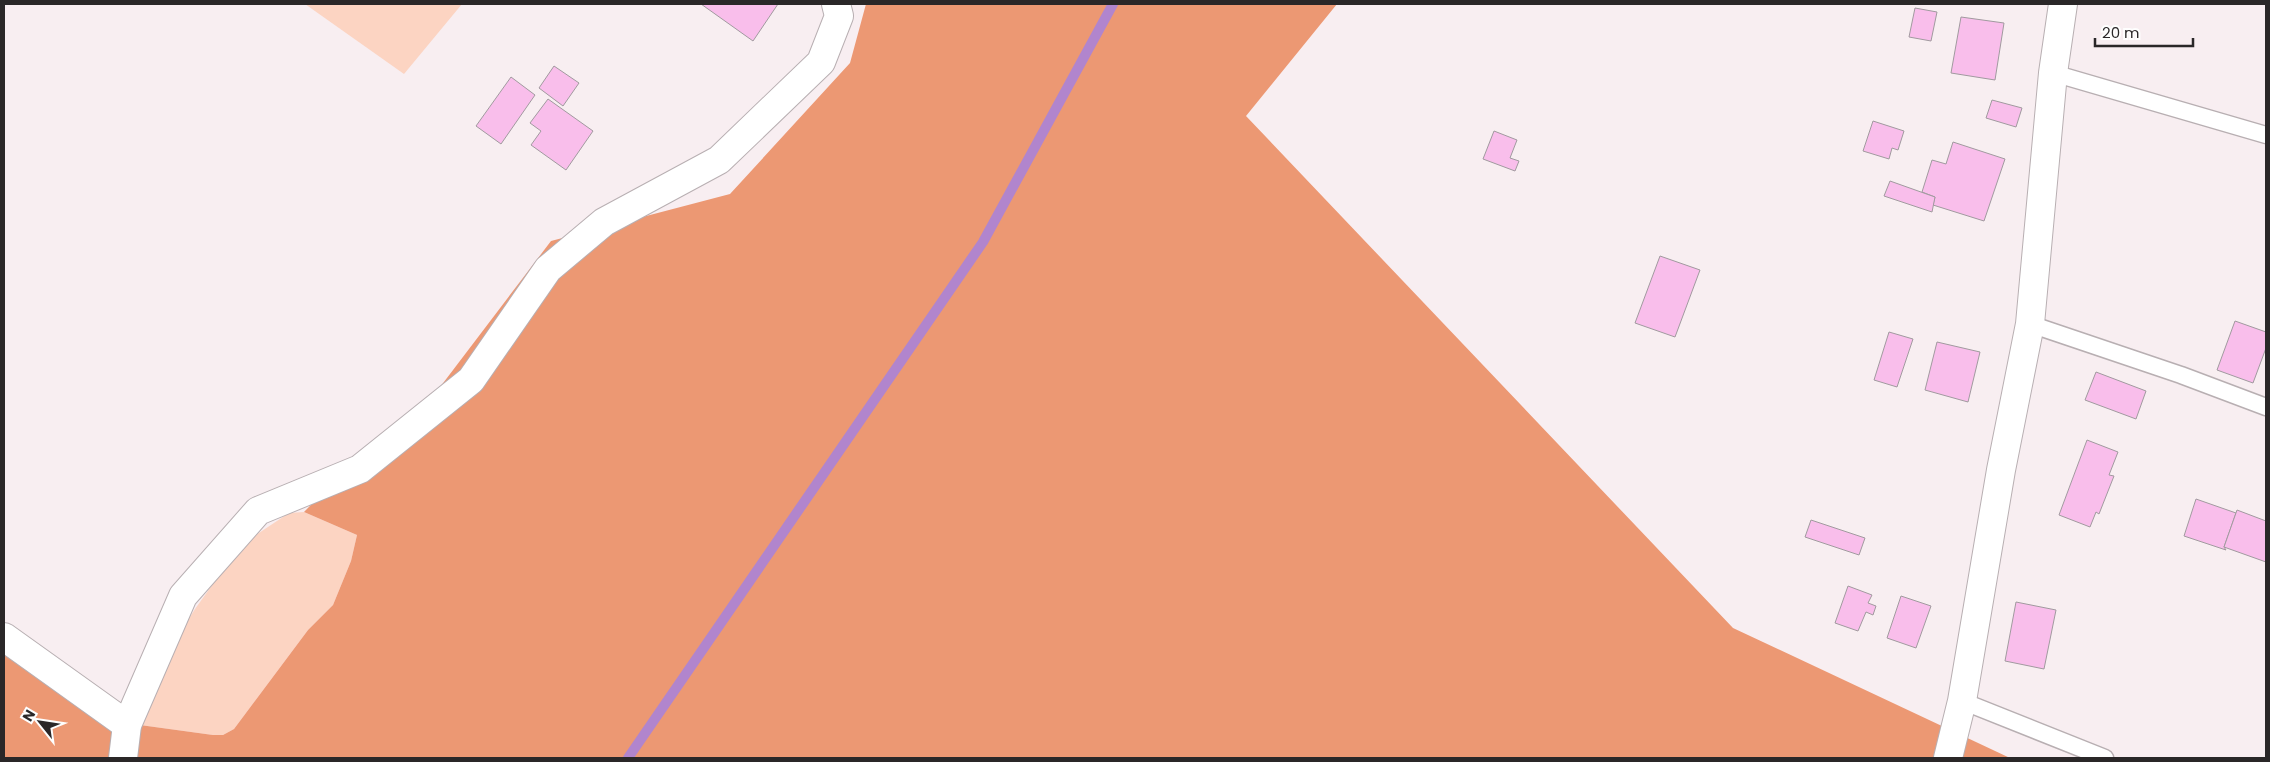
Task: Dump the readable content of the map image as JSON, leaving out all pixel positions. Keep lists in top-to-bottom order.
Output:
{
  "scale_bar": "20 m",
  "north": "top left"
}
